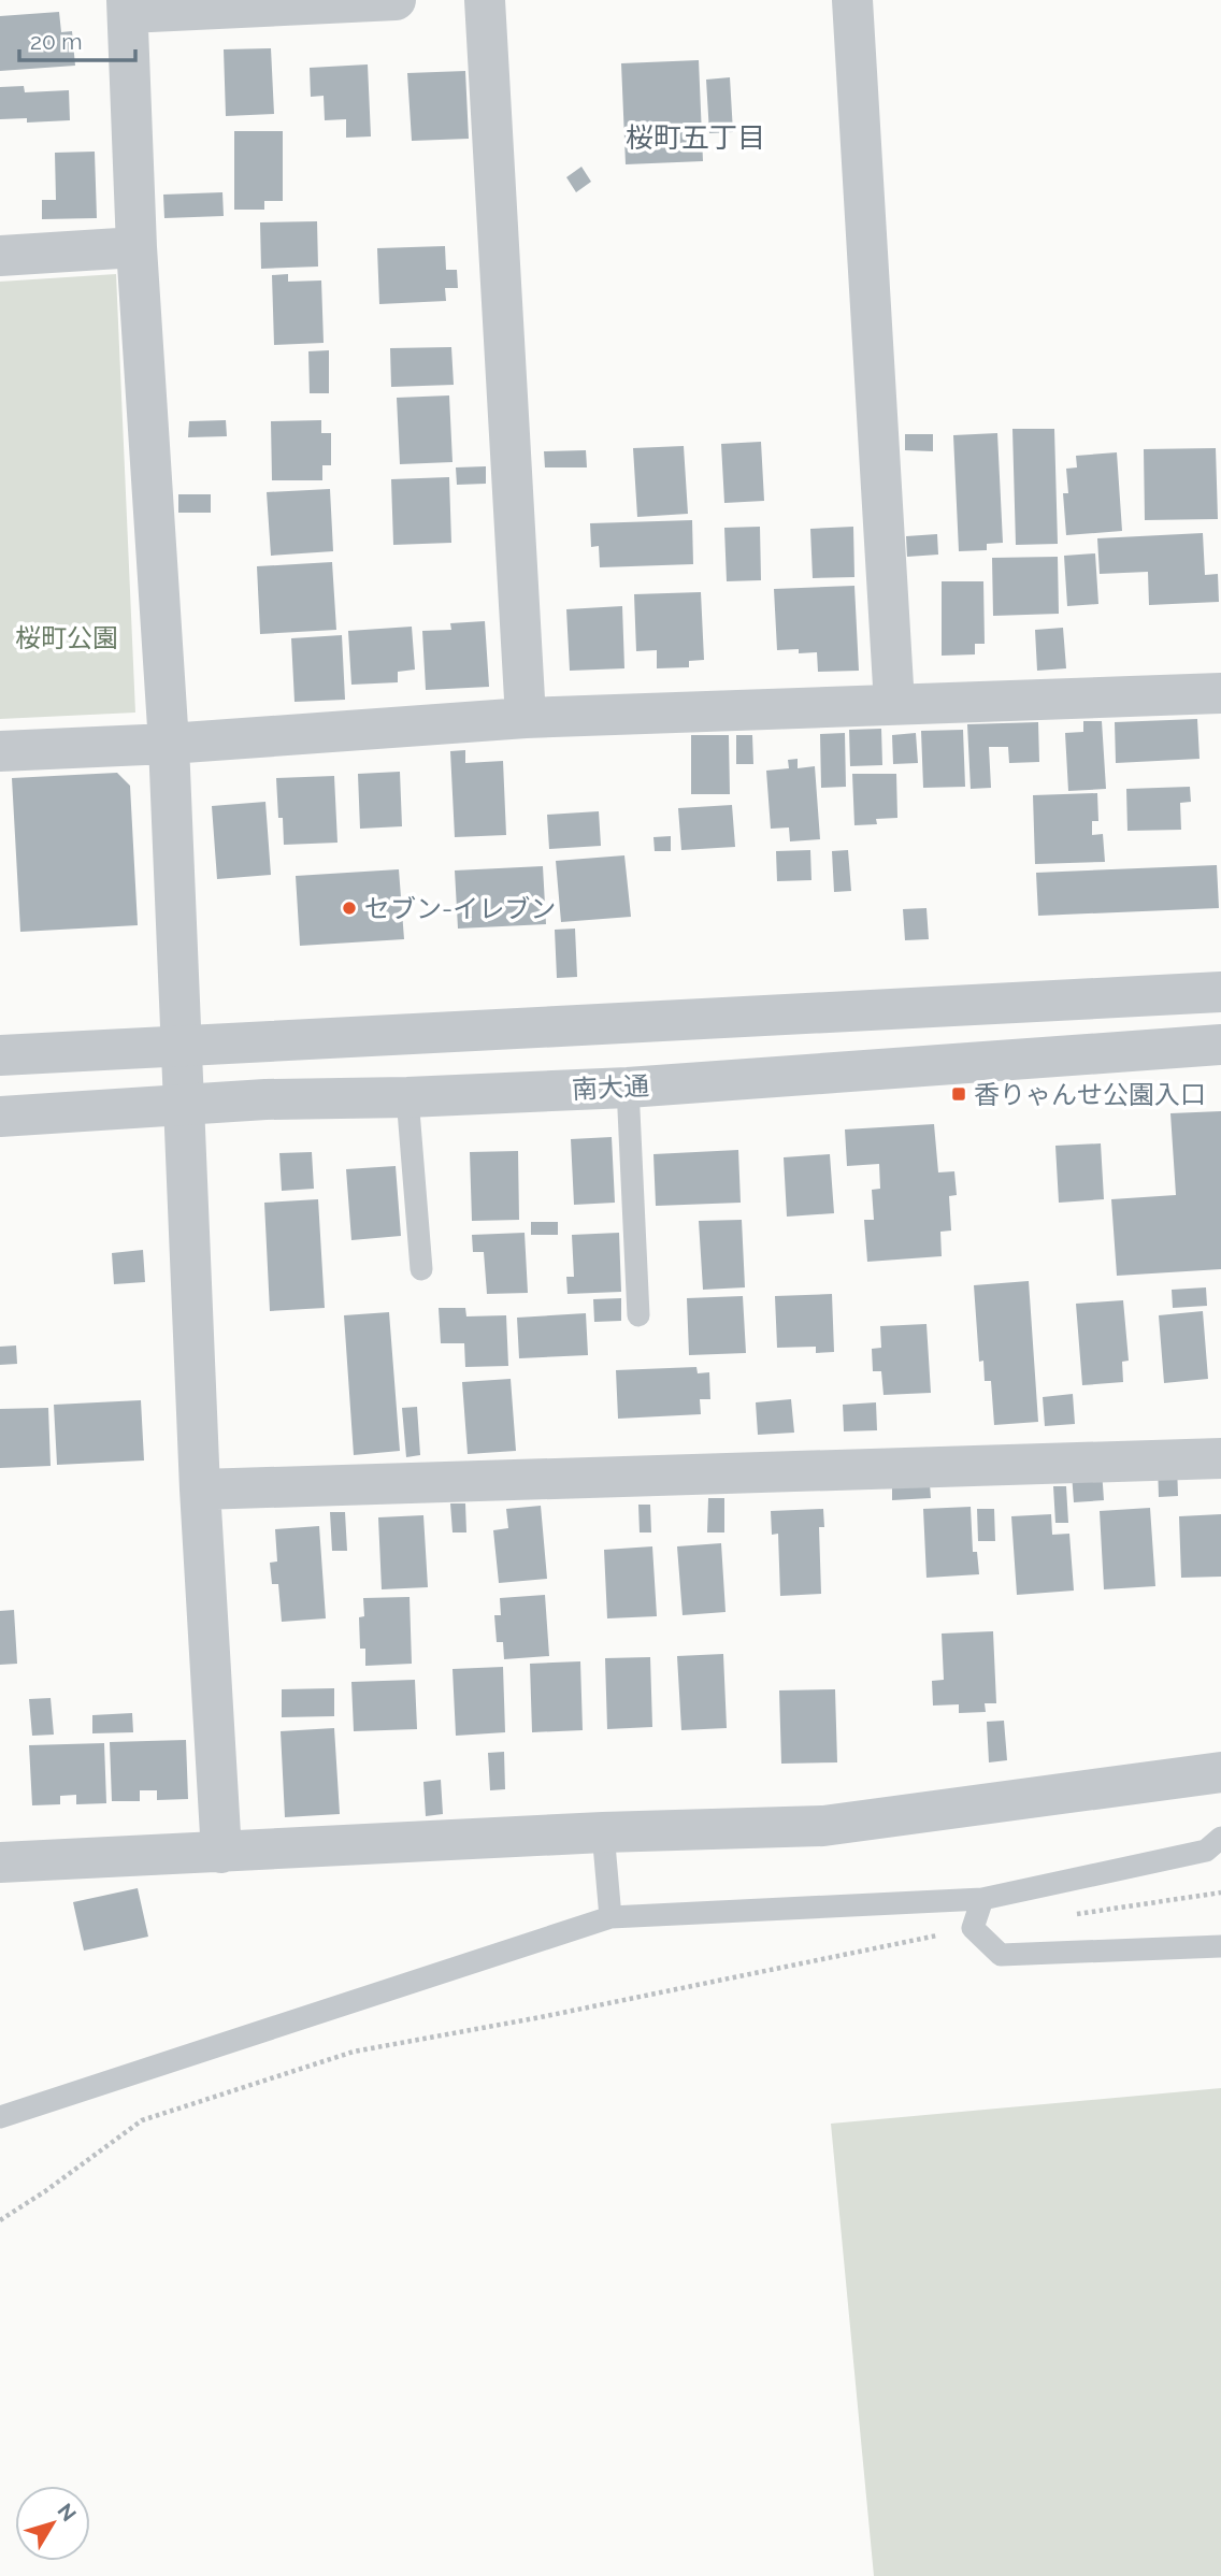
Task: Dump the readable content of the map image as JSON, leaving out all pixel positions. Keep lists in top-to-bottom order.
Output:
{
  "streets": {
    "street": ["南大通"]
  },
  "districts": ["桜町五丁目"],
  "parks": ["桜町公園"],
  "places": {
    "other": ["セブン-イレブン"],
    "transit": ["香りゃんせ公園入口"]
  },
  "scale_bar": "20 m",
  "north": "top right"
}
